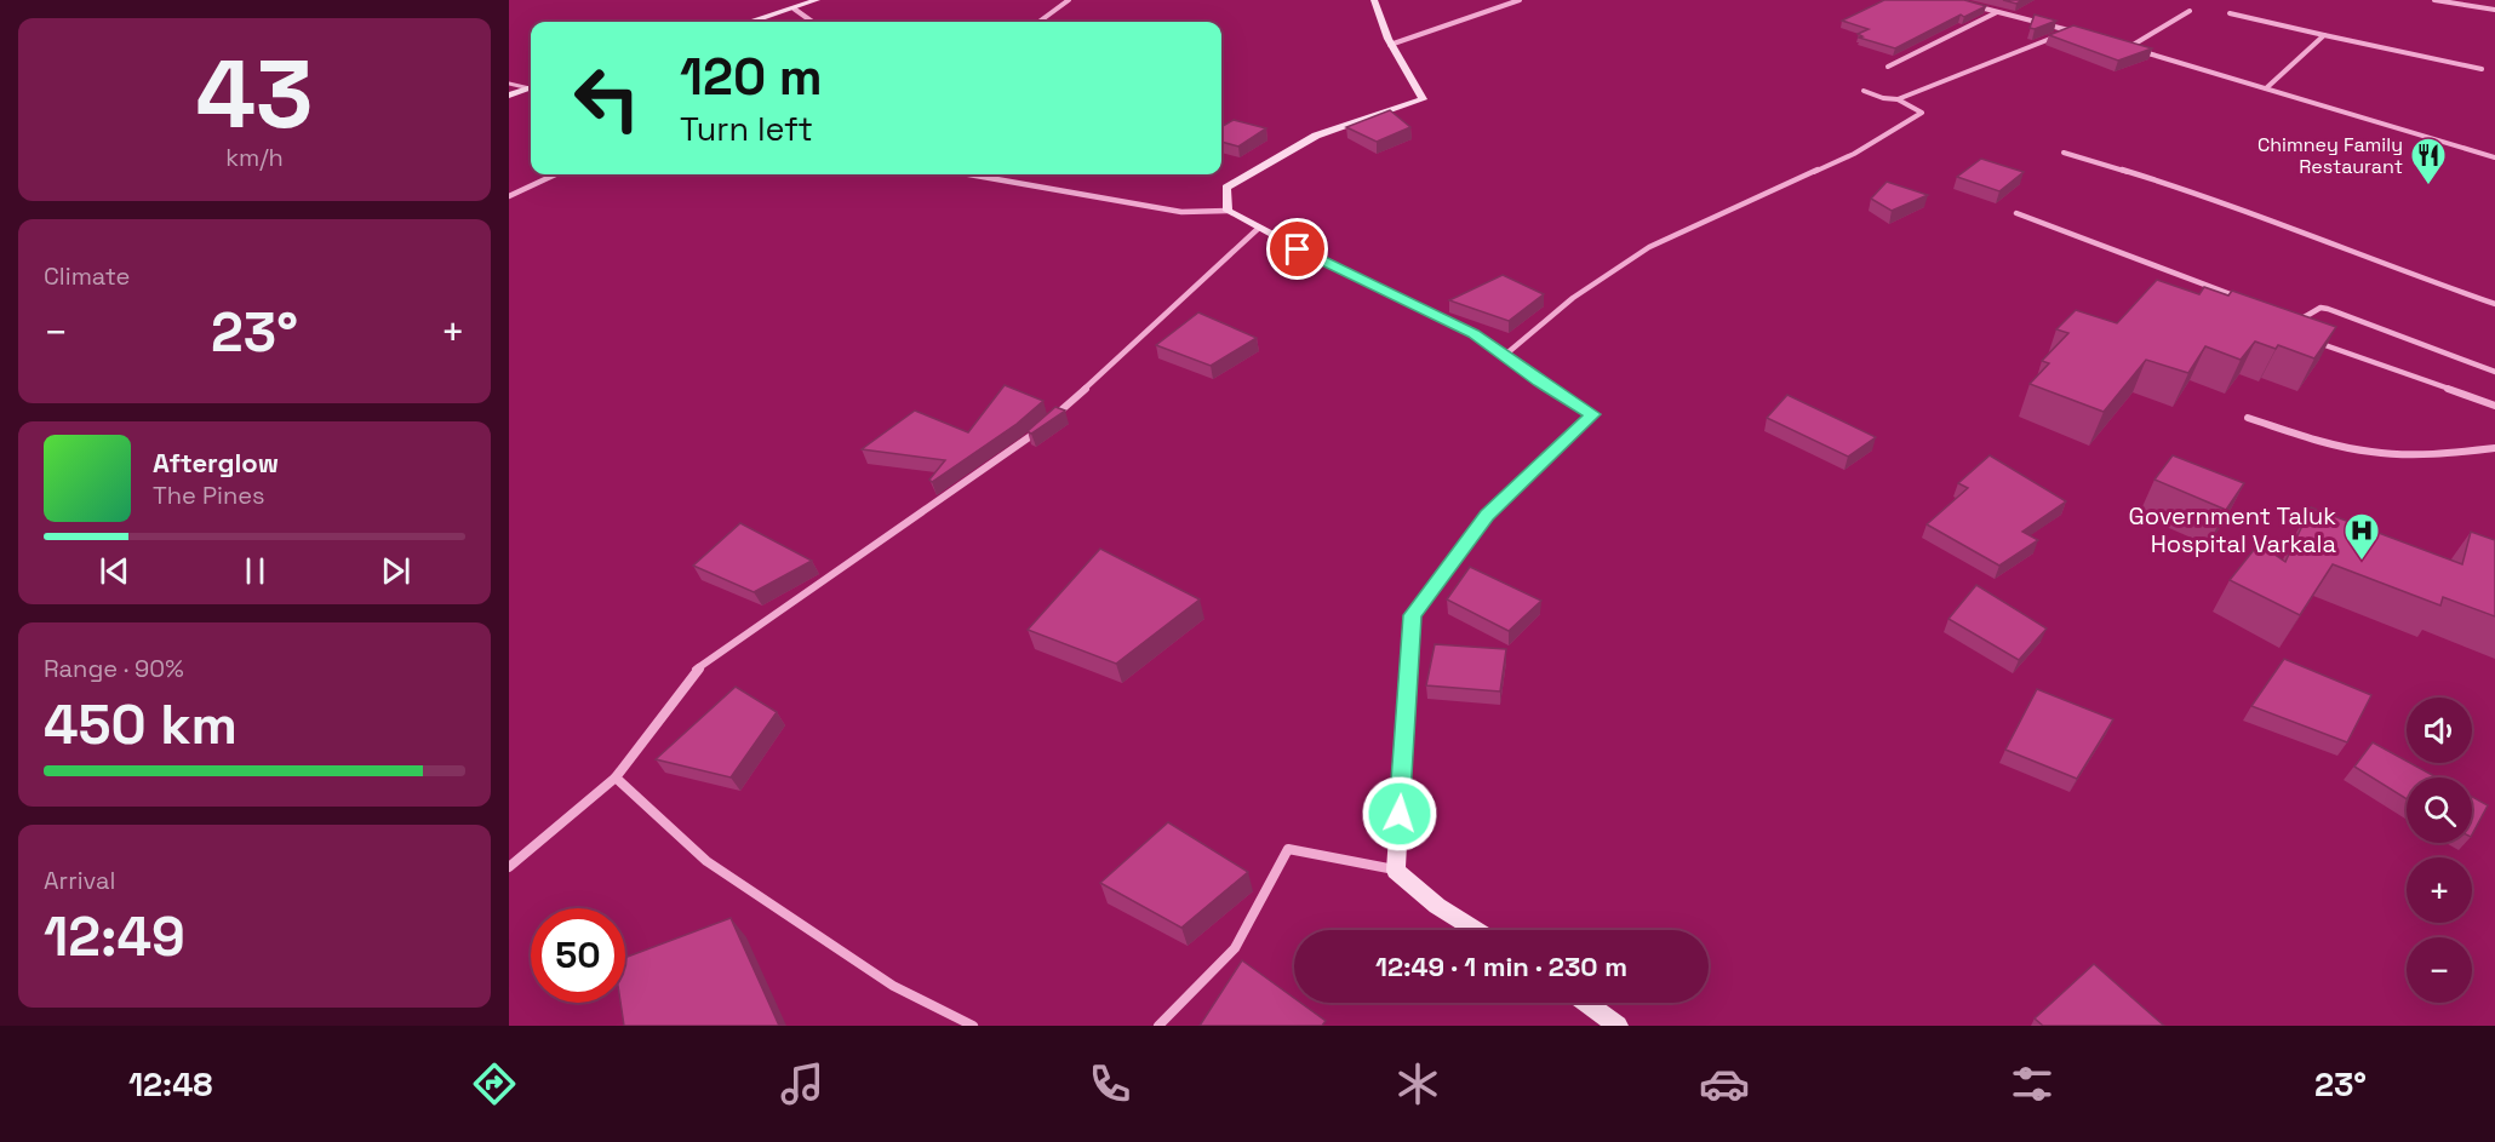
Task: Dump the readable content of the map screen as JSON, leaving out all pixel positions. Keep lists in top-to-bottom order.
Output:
{
  "places": {
    "restaurant": ["Chimney Family Restaurant"],
    "hospital": ["Government Taluk Hospital Varkala"]
  },
  "page": {
    "tile": [
      ["43", "km/h"],
      "Climate",
      ["Range · 90%", "450 km"],
      ["Arrival", "12:49"]
    ],
    "turn": ["120 m", "Turn left"],
    "heat": ["−", "23°", "+"],
    "song": ["Afterglow", "The Pines"],
    "map_buttons": ["+", "−"],
    "limit": "50",
    "trip": "12:49 · 1 min · 230 m",
    "tabs": ["12:48", "23°"]
  }
}
